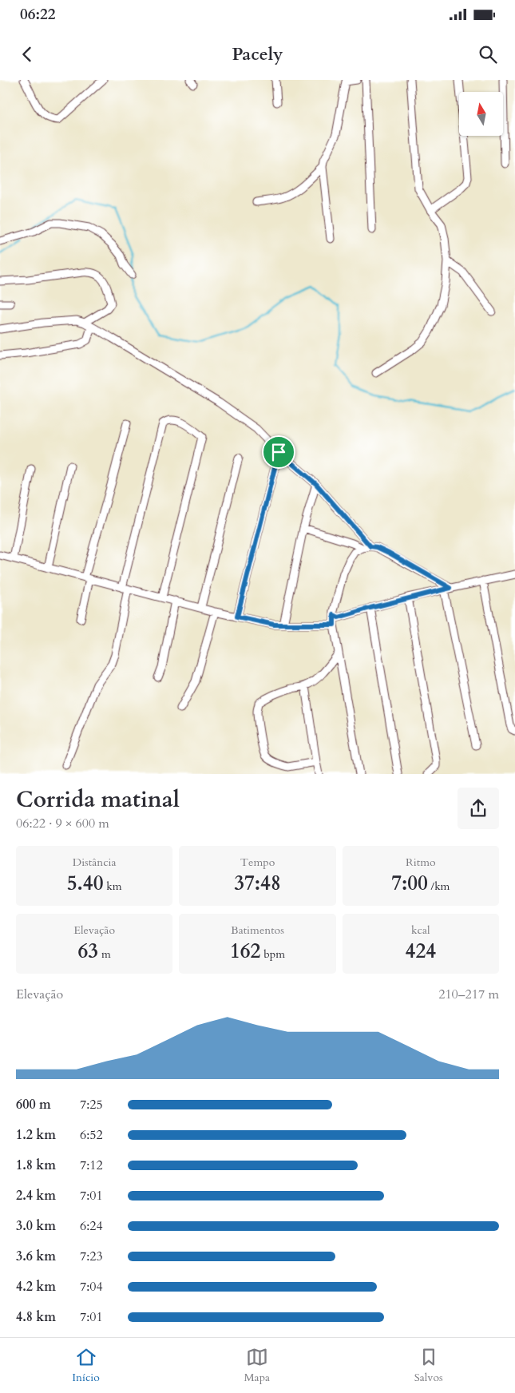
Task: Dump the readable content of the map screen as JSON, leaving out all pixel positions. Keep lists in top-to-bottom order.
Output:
{
  "north": "top",
  "page": {
    "status": "06:22",
    "header": "Pacely",
    "heading": ["Corrida matinal", "06:22 · 9 × 600 m"],
    "stats": [
      ["Distância", "5.40 km"],
      ["Tempo", "37:48"],
      ["Ritmo", "7:00 /km"],
      ["Elevação", "63 m"],
      ["Batimentos", "162 bpm"],
      ["kcal", "424"]
    ],
    "chart": ["Elevação", "210–217 m"],
    "list": [
      {
        "name": "600 m",
        "note": "7:25"
      },
      {
        "name": "1.2 km",
        "note": "6:52"
      },
      {
        "name": "1.8 km",
        "note": "7:12"
      },
      {
        "name": "2.4 km",
        "note": "7:01"
      },
      {
        "name": "3.0 km",
        "note": "6:24"
      },
      {
        "name": "3.6 km",
        "note": "7:23"
      },
      {
        "name": "4.2 km",
        "note": "7:04"
      },
      {
        "name": "4.8 km",
        "note": "7:01"
      }
    ],
    "tabs": ["Início", "Mapa", "Salvos"]
  }
}
